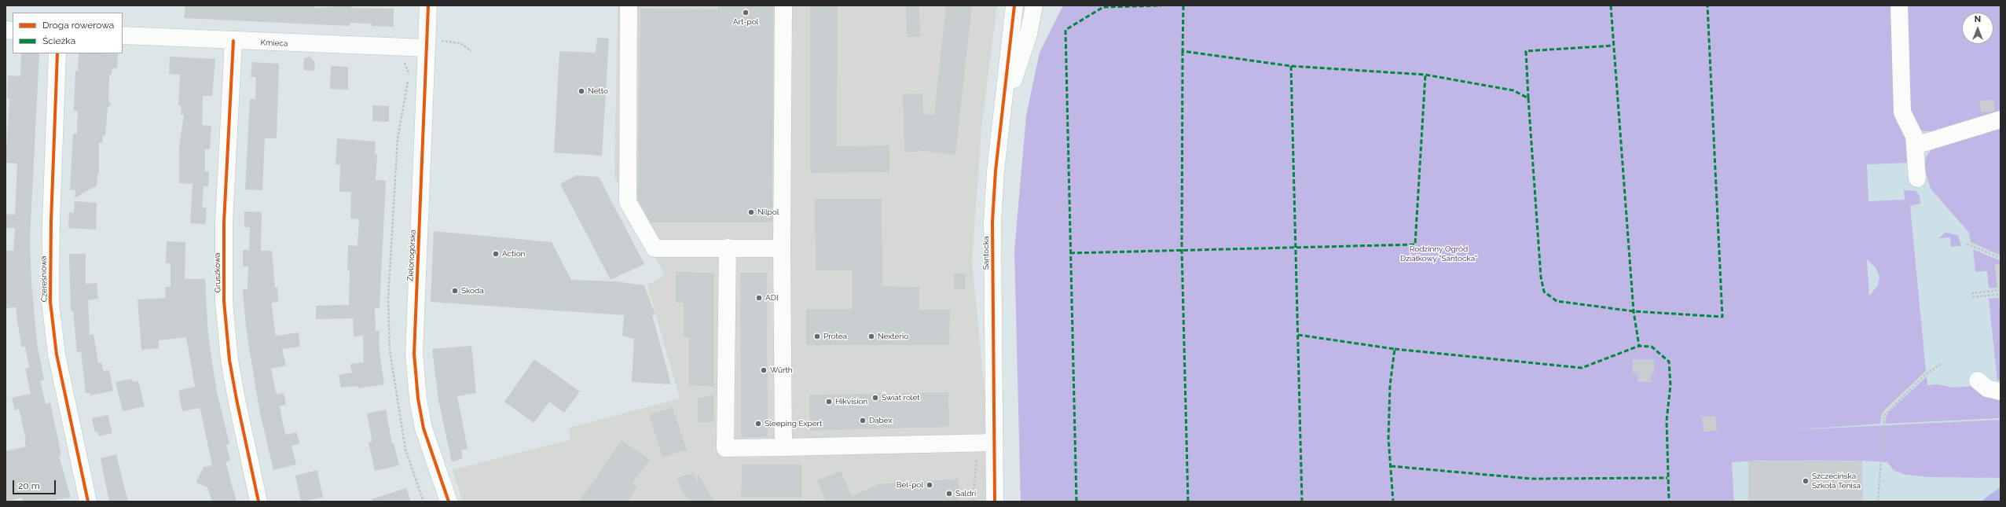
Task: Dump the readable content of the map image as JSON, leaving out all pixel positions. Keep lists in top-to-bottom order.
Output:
{
  "streets": {
    "street": [
      "Kmieca",
      "Santocka",
      "Zielonogórska",
      "Gruszkowa",
      "Czereśniowa"
    ]
  },
  "crossings": [
    ["Kmieca", "Zielonogórska"],
    ["Kmieca", "Gruszkowa"]
  ],
  "parks": ["Rodzinny Ogród Działkowy \"Santocka\""],
  "places": [
    "Art-pol",
    "Netto",
    "Nilpol",
    "Action",
    "Skoda",
    "ADI",
    "Protea",
    "Nexterio",
    "Würth",
    "Świat rolet",
    "Hikvision",
    "Dąbex",
    "Sleeping Expert",
    "Szczecińska Szkoła Tenisa",
    "Bel-pol",
    "Saldri"
  ],
  "legend": ["Droga rowerowa", "Ścieżka"],
  "scale_bar": "20 m",
  "north": "top"
}
